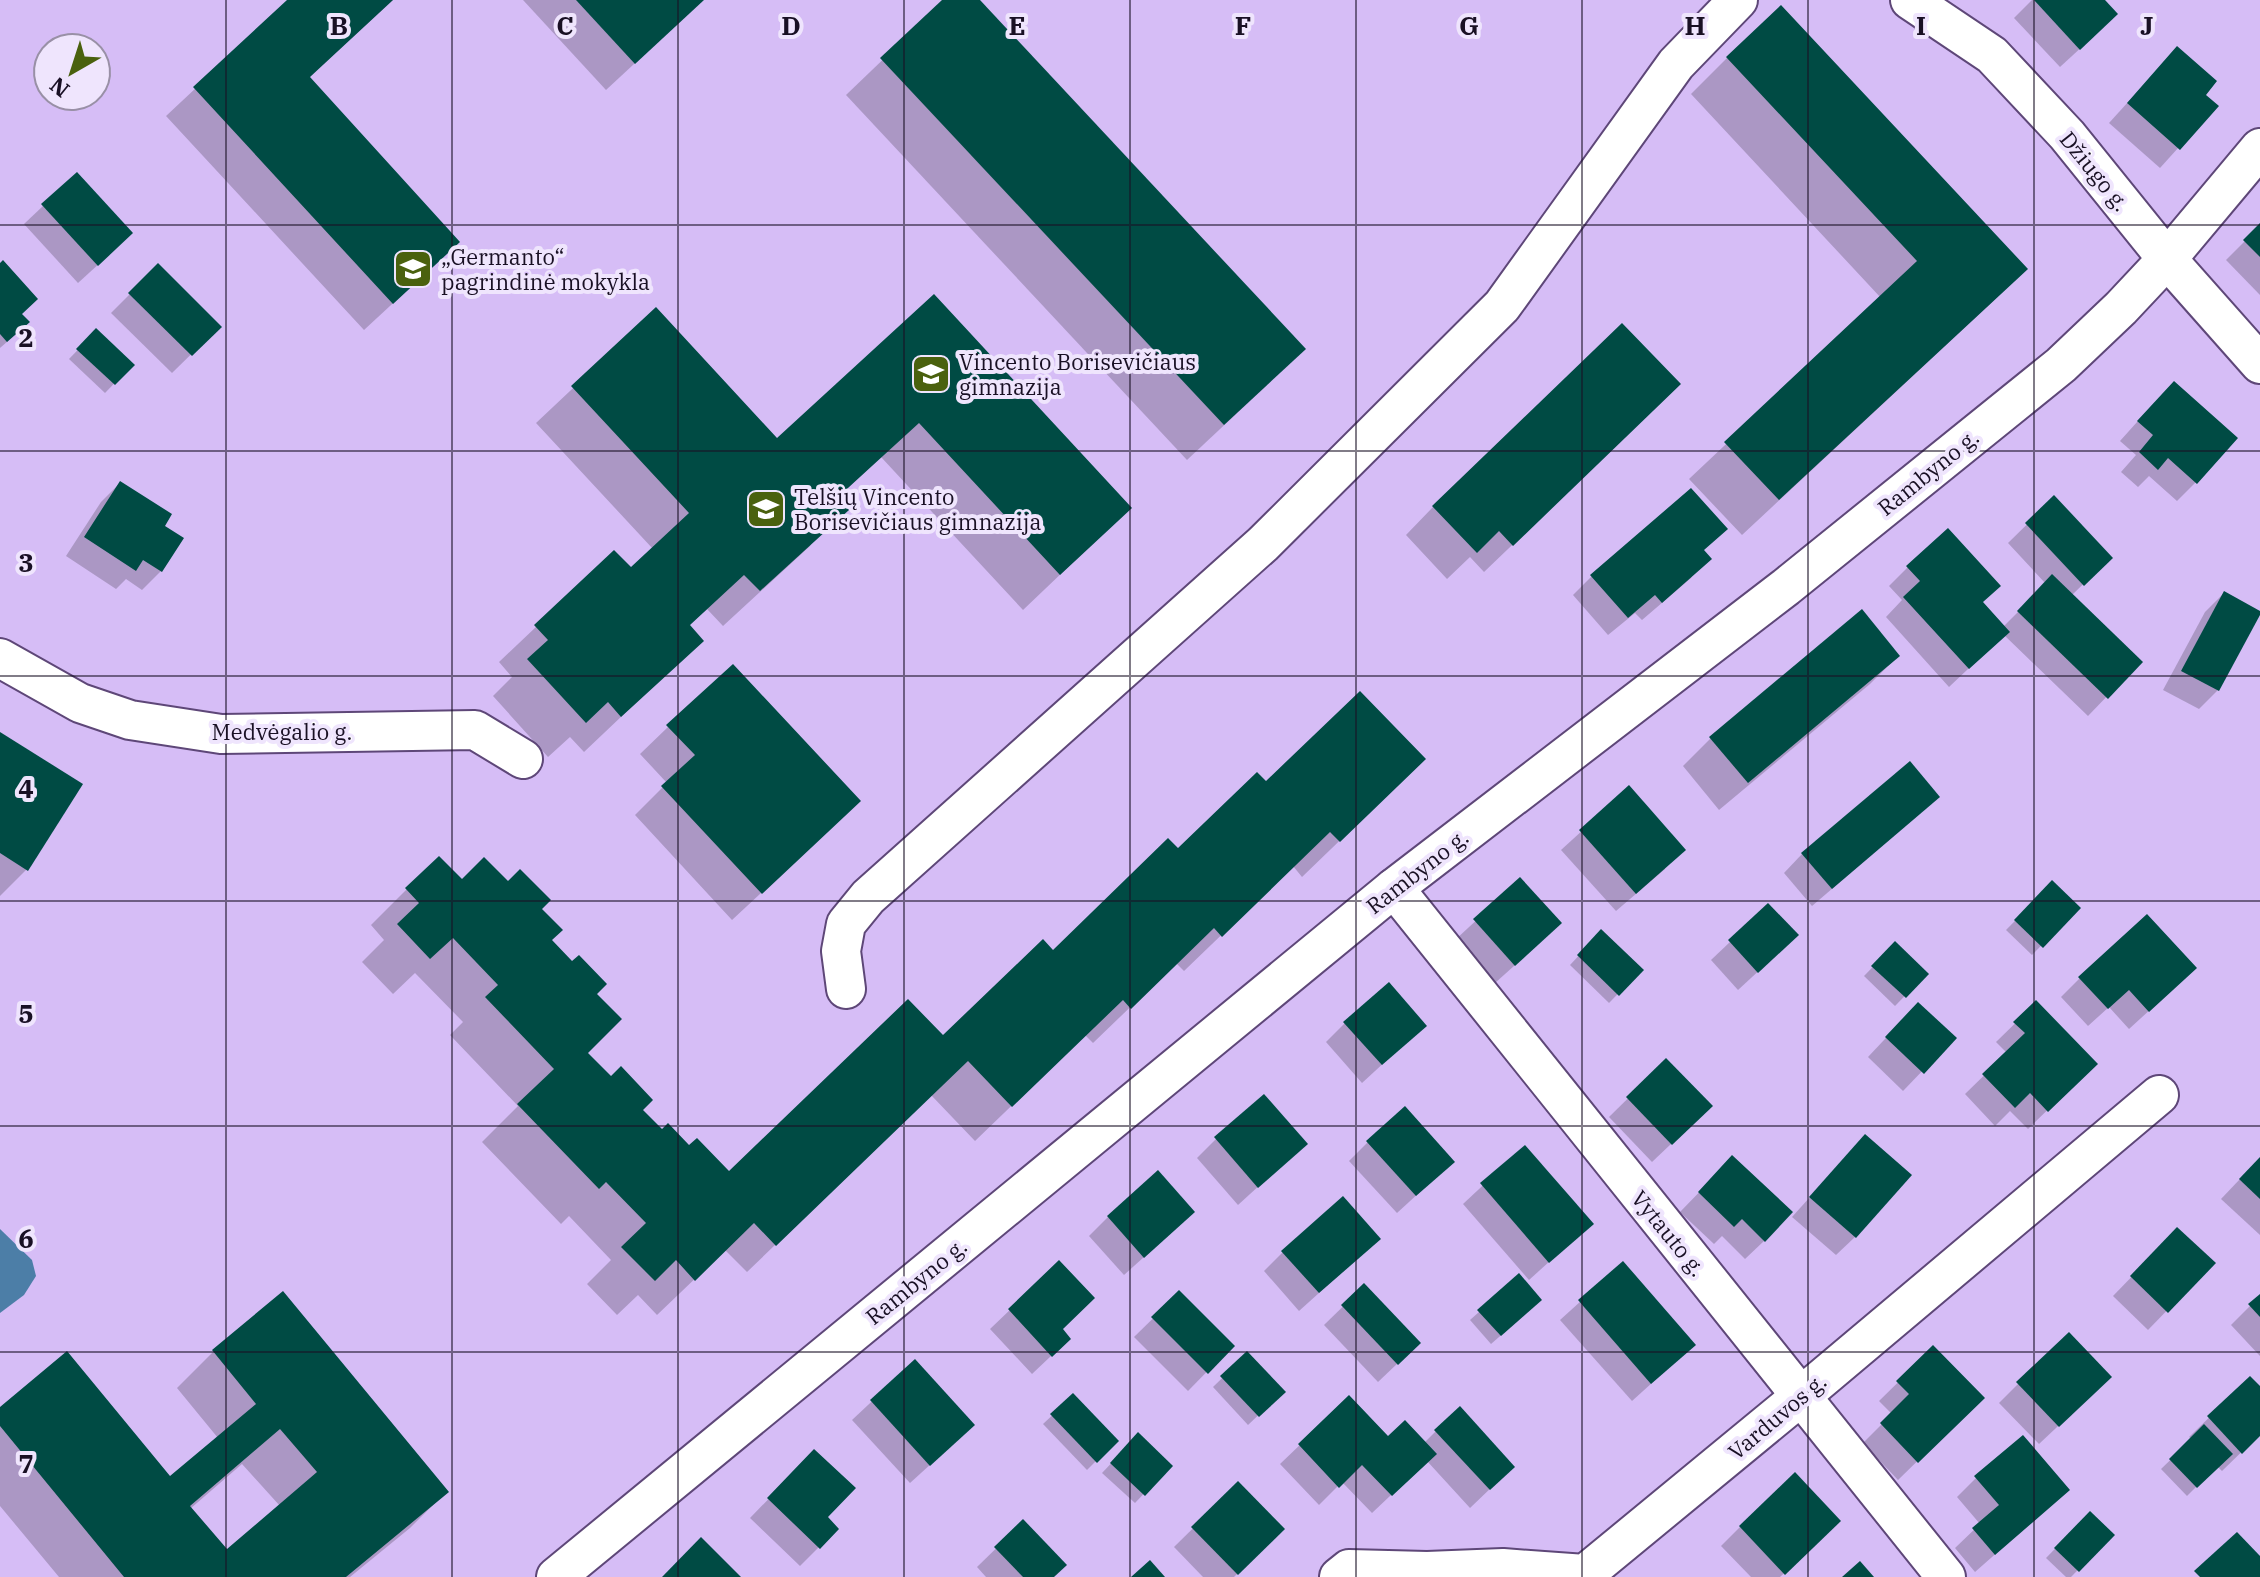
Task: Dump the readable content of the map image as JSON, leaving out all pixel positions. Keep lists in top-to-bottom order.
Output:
{
  "streets": {
    "street": [
      "Džiugo g.",
      "Rambyno g.",
      "Medvėgalio g.",
      "Vytauto g.",
      "Varduvos g."
    ]
  },
  "crossings": [
    ["Džiugo g.", "Rambyno g."],
    ["Rambyno g.", "Vytauto g."],
    ["Vytauto g.", "Varduvos g."]
  ],
  "places": {
    "school or university": ["„Germanto“ pagrindinė mokykla", "Vincento Borisevičiaus gimnazija", "Telšių Vincento Borisevičiaus gimnazija"]
  },
  "north": "bottom left",
  "grid": {
    "columns": [
      "B",
      "C",
      "D",
      "E",
      "F",
      "G",
      "H",
      "I",
      "J"
    ],
    "rows": [
      "2",
      "3",
      "4",
      "5",
      "6",
      "7"
    ]
  }
}
